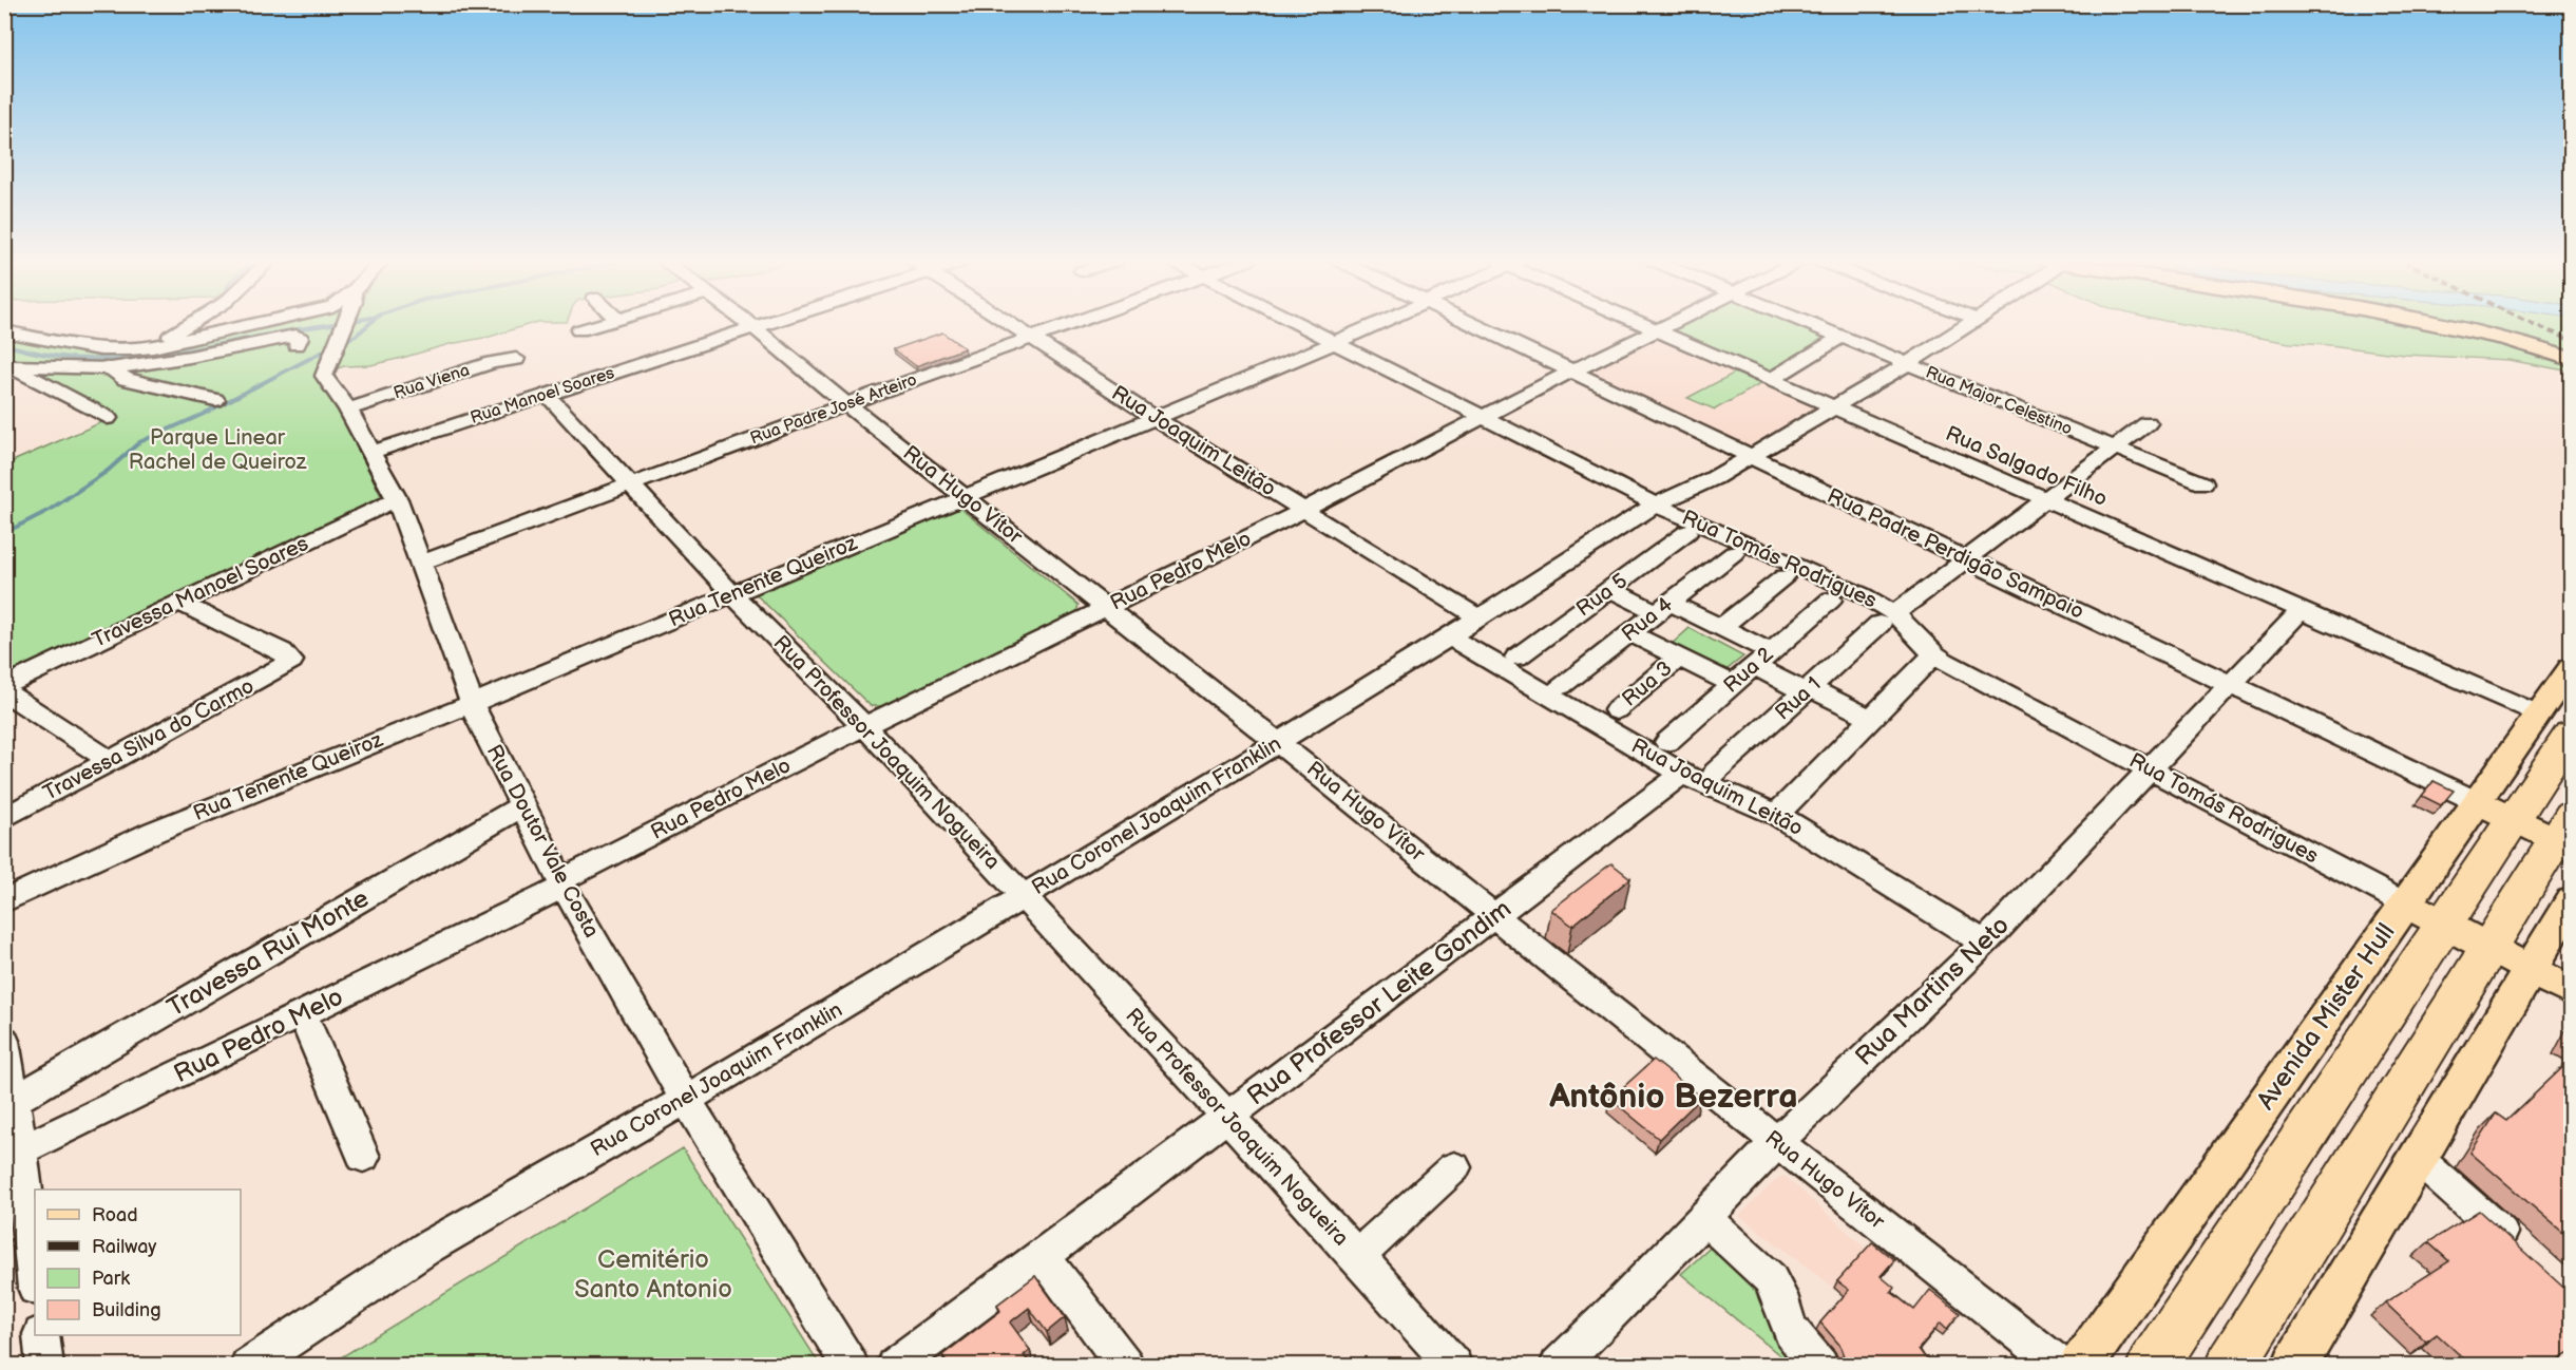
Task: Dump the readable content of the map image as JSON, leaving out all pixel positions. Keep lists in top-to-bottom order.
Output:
{
  "streets": {
    "main road": ["Rua Padre Perdigão Sampaio", "Rua Tomás Rodrigues", "Avenida Mister Hull"],
    "street": [
      "Rua Viena",
      "Rua Manoel Soares",
      "Rua Major Celestino",
      "Rua Padre José Arteiro",
      "Rua Joaquim Leitão",
      "Rua Salgado Filho",
      "Rua Hugo Vítor",
      "Rua Pedro Melo",
      "Rua Tenente Queiroz",
      "Travessa Manoel Soares",
      "Rua 5",
      "Rua 4",
      "Rua 2",
      "Rua 3",
      "Rua 1",
      "Travessa Silva do Carmo",
      "Rua Professor Joaquim Nogueira",
      "Rua Coronel Joaquim Franklin",
      "Rua Doutor Vale Costa",
      "Travessa Rui Monte",
      "Rua Martins Neto",
      "Rua Professor Leite Gondim"
    ]
  },
  "crossings": [
    ["Rua Viena", "Rua Doutor Vale Costa"],
    ["Rua Manoel Soares", "Rua Hugo Vítor"],
    ["Rua Manoel Soares", "Rua Professor Joaquim Nogueira"],
    ["Rua Manoel Soares", "Rua Doutor Vale Costa"],
    ["Rua Major Celestino", "Rua Coronel Joaquim Franklin"],
    ["Rua Padre José Arteiro", "Rua Joaquim Leitão"],
    ["Rua Padre José Arteiro", "Rua Hugo Vítor"],
    ["Rua Padre José Arteiro", "Rua Professor Joaquim Nogueira"],
    ["Rua Padre José Arteiro", "Rua Doutor Vale Costa"],
    ["Rua Joaquim Leitão", "Rua Pedro Melo"],
    ["Rua Joaquim Leitão", "Rua Tenente Queiroz"],
    ["Rua Joaquim Leitão", "Rua Coronel Joaquim Franklin"],
    ["Rua Joaquim Leitão", "Rua Martins Neto"],
    ["Rua Joaquim Leitão", "Rua Professor Leite Gondim"],
    ["Rua Salgado Filho", "Rua Pedro Melo"],
    ["Rua Salgado Filho", "Rua Coronel Joaquim Franklin"],
    ["Rua Salgado Filho", "Rua Martins Neto"],
    ["Rua Salgado Filho", "Avenida Mister Hull"],
    ["Rua Hugo Vítor", "Rua Pedro Melo"],
    ["Rua Hugo Vítor", "Rua Tenente Queiroz"],
    ["Rua Hugo Vítor", "Rua Coronel Joaquim Franklin"],
    ["Rua Hugo Vítor", "Rua Martins Neto"],
    ["Rua Hugo Vítor", "Rua Professor Leite Gondim"],
    ["Rua Padre Perdigão Sampaio", "Rua Pedro Melo"],
    ["Rua Padre Perdigão Sampaio", "Rua Coronel Joaquim Franklin"],
    ["Rua Padre Perdigão Sampaio", "Rua Martins Neto"],
    ["Rua Padre Perdigão Sampaio", "Avenida Mister Hull"],
    ["Rua Tomás Rodrigues", "Rua Pedro Melo"],
    ["Rua Tomás Rodrigues", "Rua Tenente Queiroz"],
    ["Rua Tomás Rodrigues", "Rua 1"],
    ["Rua Tomás Rodrigues", "Rua Coronel Joaquim Franklin"],
    ["Rua Tomás Rodrigues", "Rua Martins Neto"],
    ["Rua Tomás Rodrigues", "Avenida Mister Hull"],
    ["Rua Pedro Melo", "Rua Professor Joaquim Nogueira"],
    ["Rua Pedro Melo", "Rua Doutor Vale Costa"],
    ["Rua Tenente Queiroz", "Rua Professor Joaquim Nogueira"],
    ["Rua Tenente Queiroz", "Rua Doutor Vale Costa"],
    ["Travessa Manoel Soares", "Travessa Silva do Carmo"],
    ["Travessa Manoel Soares", "Rua Doutor Vale Costa"],
    ["Rua Professor Joaquim Nogueira", "Rua Coronel Joaquim Franklin"],
    ["Rua Professor Joaquim Nogueira", "Rua Professor Leite Gondim"],
    ["Rua Coronel Joaquim Franklin", "Rua Doutor Vale Costa"],
    ["Rua Doutor Vale Costa", "Travessa Rui Monte"]
  ],
  "districts": ["Antônio Bezerra"],
  "parks": ["Parque Linear Rachel de Queiroz", "Cemitério Santo Antonio"],
  "legend": [
    "Road",
    "Railway",
    "Park",
    "Building"
  ]
}
